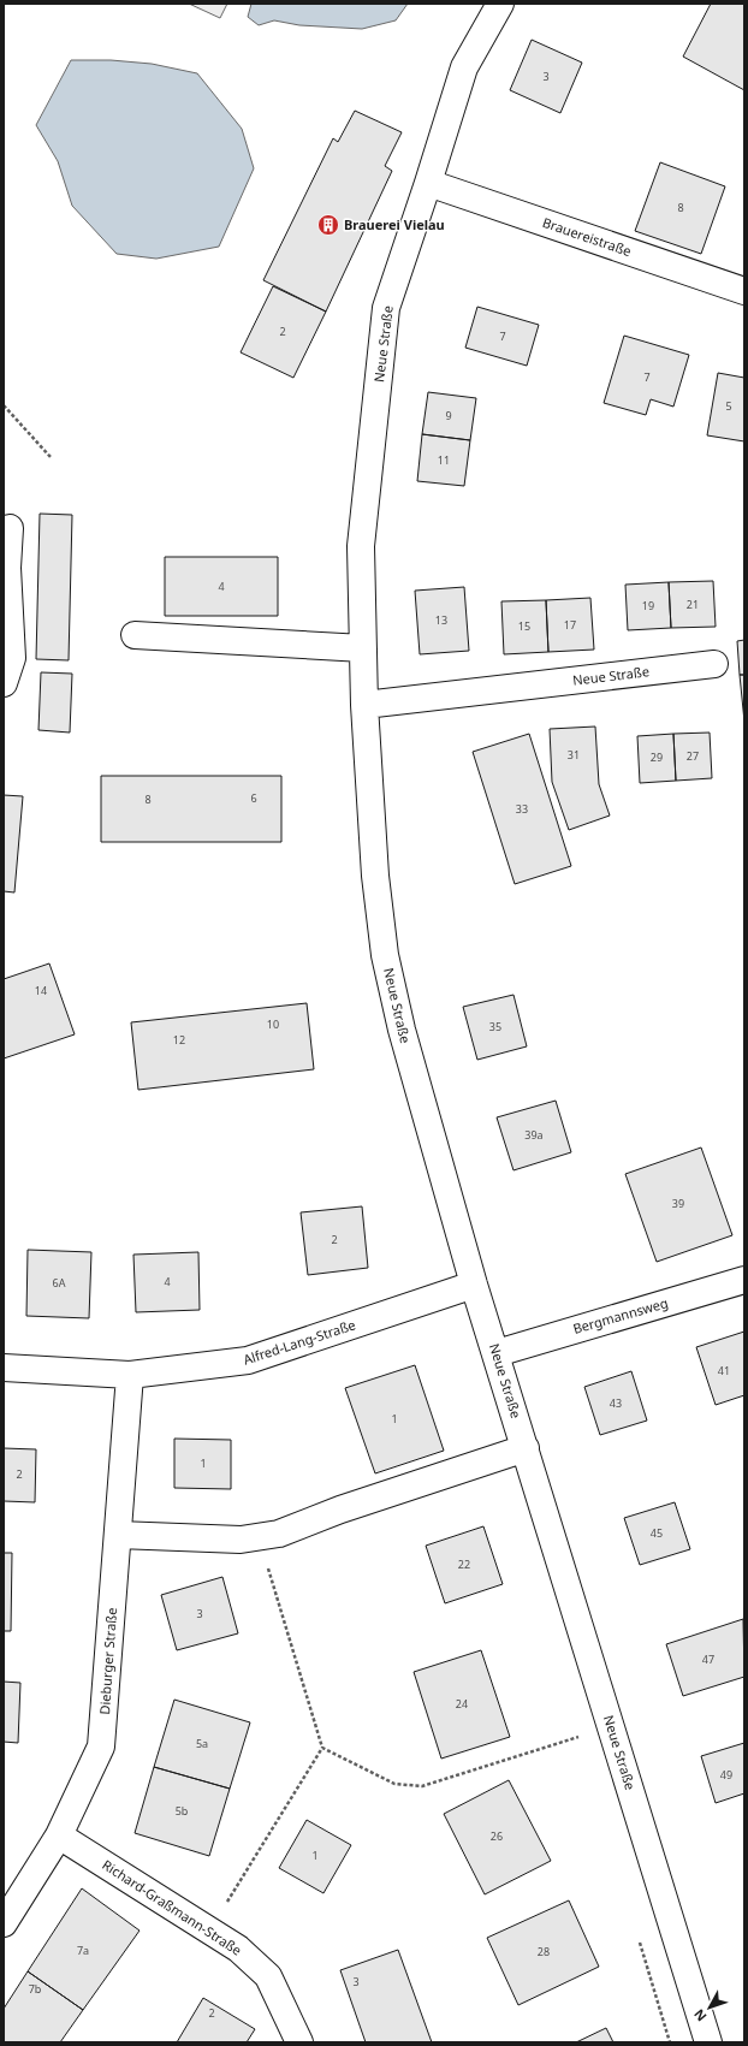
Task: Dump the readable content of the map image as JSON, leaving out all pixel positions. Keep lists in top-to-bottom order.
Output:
{
  "streets": {
    "street": [
      "Brauereistraße",
      "Neue Straße",
      "Bergmannsweg",
      "Alfred-Lang-Straße",
      "Dieburger Straße",
      "Richard-Graßmann-Straße"
    ]
  },
  "crossings": [
    ["Brauereistraße", "Neue Straße"],
    ["Neue Straße", "Bergmannsweg"],
    ["Neue Straße", "Alfred-Lang-Straße"],
    ["Alfred-Lang-Straße", "Dieburger Straße"],
    ["Dieburger Straße", "Richard-Graßmann-Straße"]
  ],
  "places": {
    "building": ["Brauerei Vielau"]
  },
  "house_numbers": [
    "3",
    "8",
    "2",
    "7",
    "7",
    "5",
    "9",
    "11",
    "4",
    "21",
    "19",
    "13",
    "17",
    "15",
    "31",
    "27",
    "29",
    "6",
    "8",
    "33",
    "14",
    "10",
    "35",
    "12",
    "39a",
    "39",
    "2",
    "4",
    "6A",
    "41",
    "43",
    "1",
    "1",
    "2",
    "45",
    "22",
    "3",
    "47",
    "24",
    "5a",
    "49",
    "5b",
    "26",
    "1",
    "7a",
    "28",
    "3",
    "7b",
    "2"
  ],
  "north": "bottom left"
}
